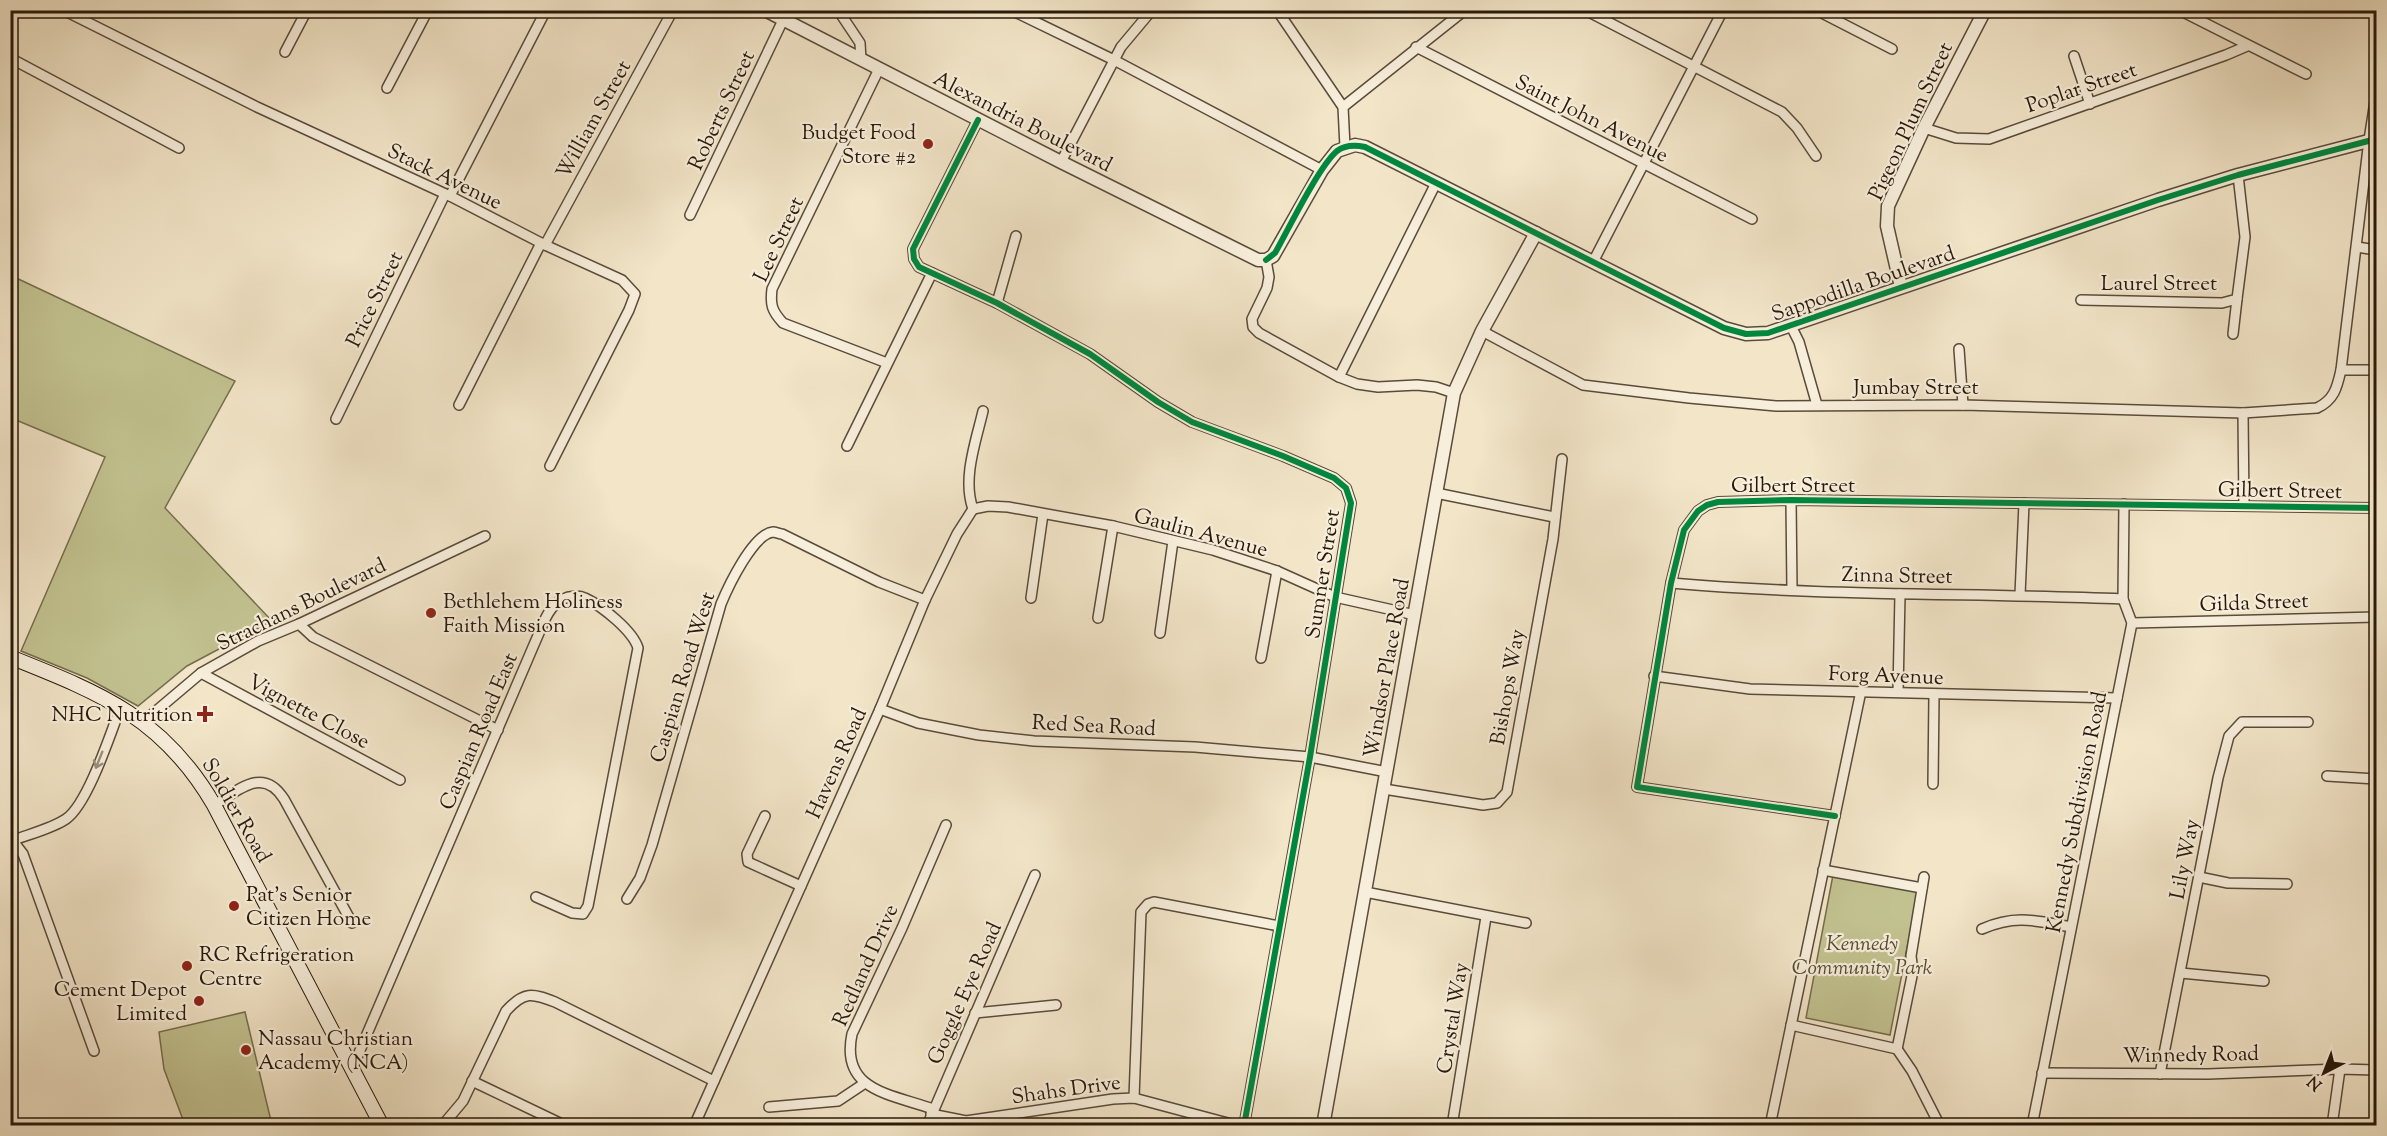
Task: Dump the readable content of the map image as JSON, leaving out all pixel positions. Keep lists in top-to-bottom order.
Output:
{
  "streets": {
    "main road": ["Soldier Road"],
    "street": [
      "Poplar Street",
      "Roberts Street",
      "Saint John Avenue",
      "William Street",
      "Alexandria Boulevard",
      "Pigeon Plum Street",
      "Stack Avenue",
      "Lee Street",
      "Sappodilla Boulevard",
      "Laurel Street",
      "Price Street",
      "Jumbay Street",
      "Gilbert Street",
      "Gaulin Avenue",
      "Sumner Street",
      "Zinna Street",
      "Gilda Street",
      "Strachans Boulevard",
      "Windsor Place Road",
      "Forg Avenue",
      "Caspian Road West",
      "Bishops Way",
      "Vignette Close",
      "Red Sea Road",
      "Caspian Road East",
      "Havens Road",
      "Kennedy Subdivision Road",
      "Lily Way",
      "Redland Drive",
      "Goggle Eye Road",
      "Crystal Way",
      "Winnedy Road",
      "Shahs Drive"
    ]
  },
  "crossings": [
    ["Poplar Street", "Pigeon Plum Street"],
    ["Roberts Street", "Alexandria Boulevard"],
    ["William Street", "Stack Avenue"],
    ["Alexandria Boulevard", "Lee Street"],
    ["Alexandria Boulevard", "Sumner Street"],
    ["Pigeon Plum Street", "Sappodilla Boulevard"],
    ["Stack Avenue", "Price Street"],
    ["Sappodilla Boulevard", "Laurel Street"],
    ["Sappodilla Boulevard", "Jumbay Street"],
    ["Sappodilla Boulevard", "Windsor Place Road"],
    ["Jumbay Street", "Windsor Place Road"],
    ["Gilbert Street", "Zinna Street"],
    ["Gilbert Street", "Forg Avenue"],
    ["Gaulin Avenue", "Sumner Street"],
    ["Gaulin Avenue", "Windsor Place Road"],
    ["Gaulin Avenue", "Havens Road"],
    ["Sumner Street", "Red Sea Road"],
    ["Sumner Street", "Shahs Drive"],
    ["Gilda Street", "Kennedy Subdivision Road"],
    ["Strachans Boulevard", "Vignette Close"],
    ["Strachans Boulevard", "Soldier Road"],
    ["Windsor Place Road", "Bishops Way"],
    ["Windsor Place Road", "Red Sea Road"],
    ["Forg Avenue", "Kennedy Subdivision Road"],
    ["Caspian Road West", "Havens Road"],
    ["Red Sea Road", "Havens Road"],
    ["Caspian Road East", "Soldier Road"],
    ["Kennedy Subdivision Road", "Winnedy Road"],
    ["Lily Way", "Winnedy Road"],
    ["Goggle Eye Road", "Shahs Drive"]
  ],
  "parks": ["Kennedy Community Park"],
  "places": {
    "other": [
      "Budget Food Store #2",
      "Bethlehem Holiness Faith Mission",
      "Pat's Senior Citizen Home",
      "RC Refrigeration Centre",
      "Cement Depot Limited",
      "Nassau Christian Academy (NCA)"
    ],
    "health": ["NHC Nutrition"]
  },
  "north": "bottom left"
}
